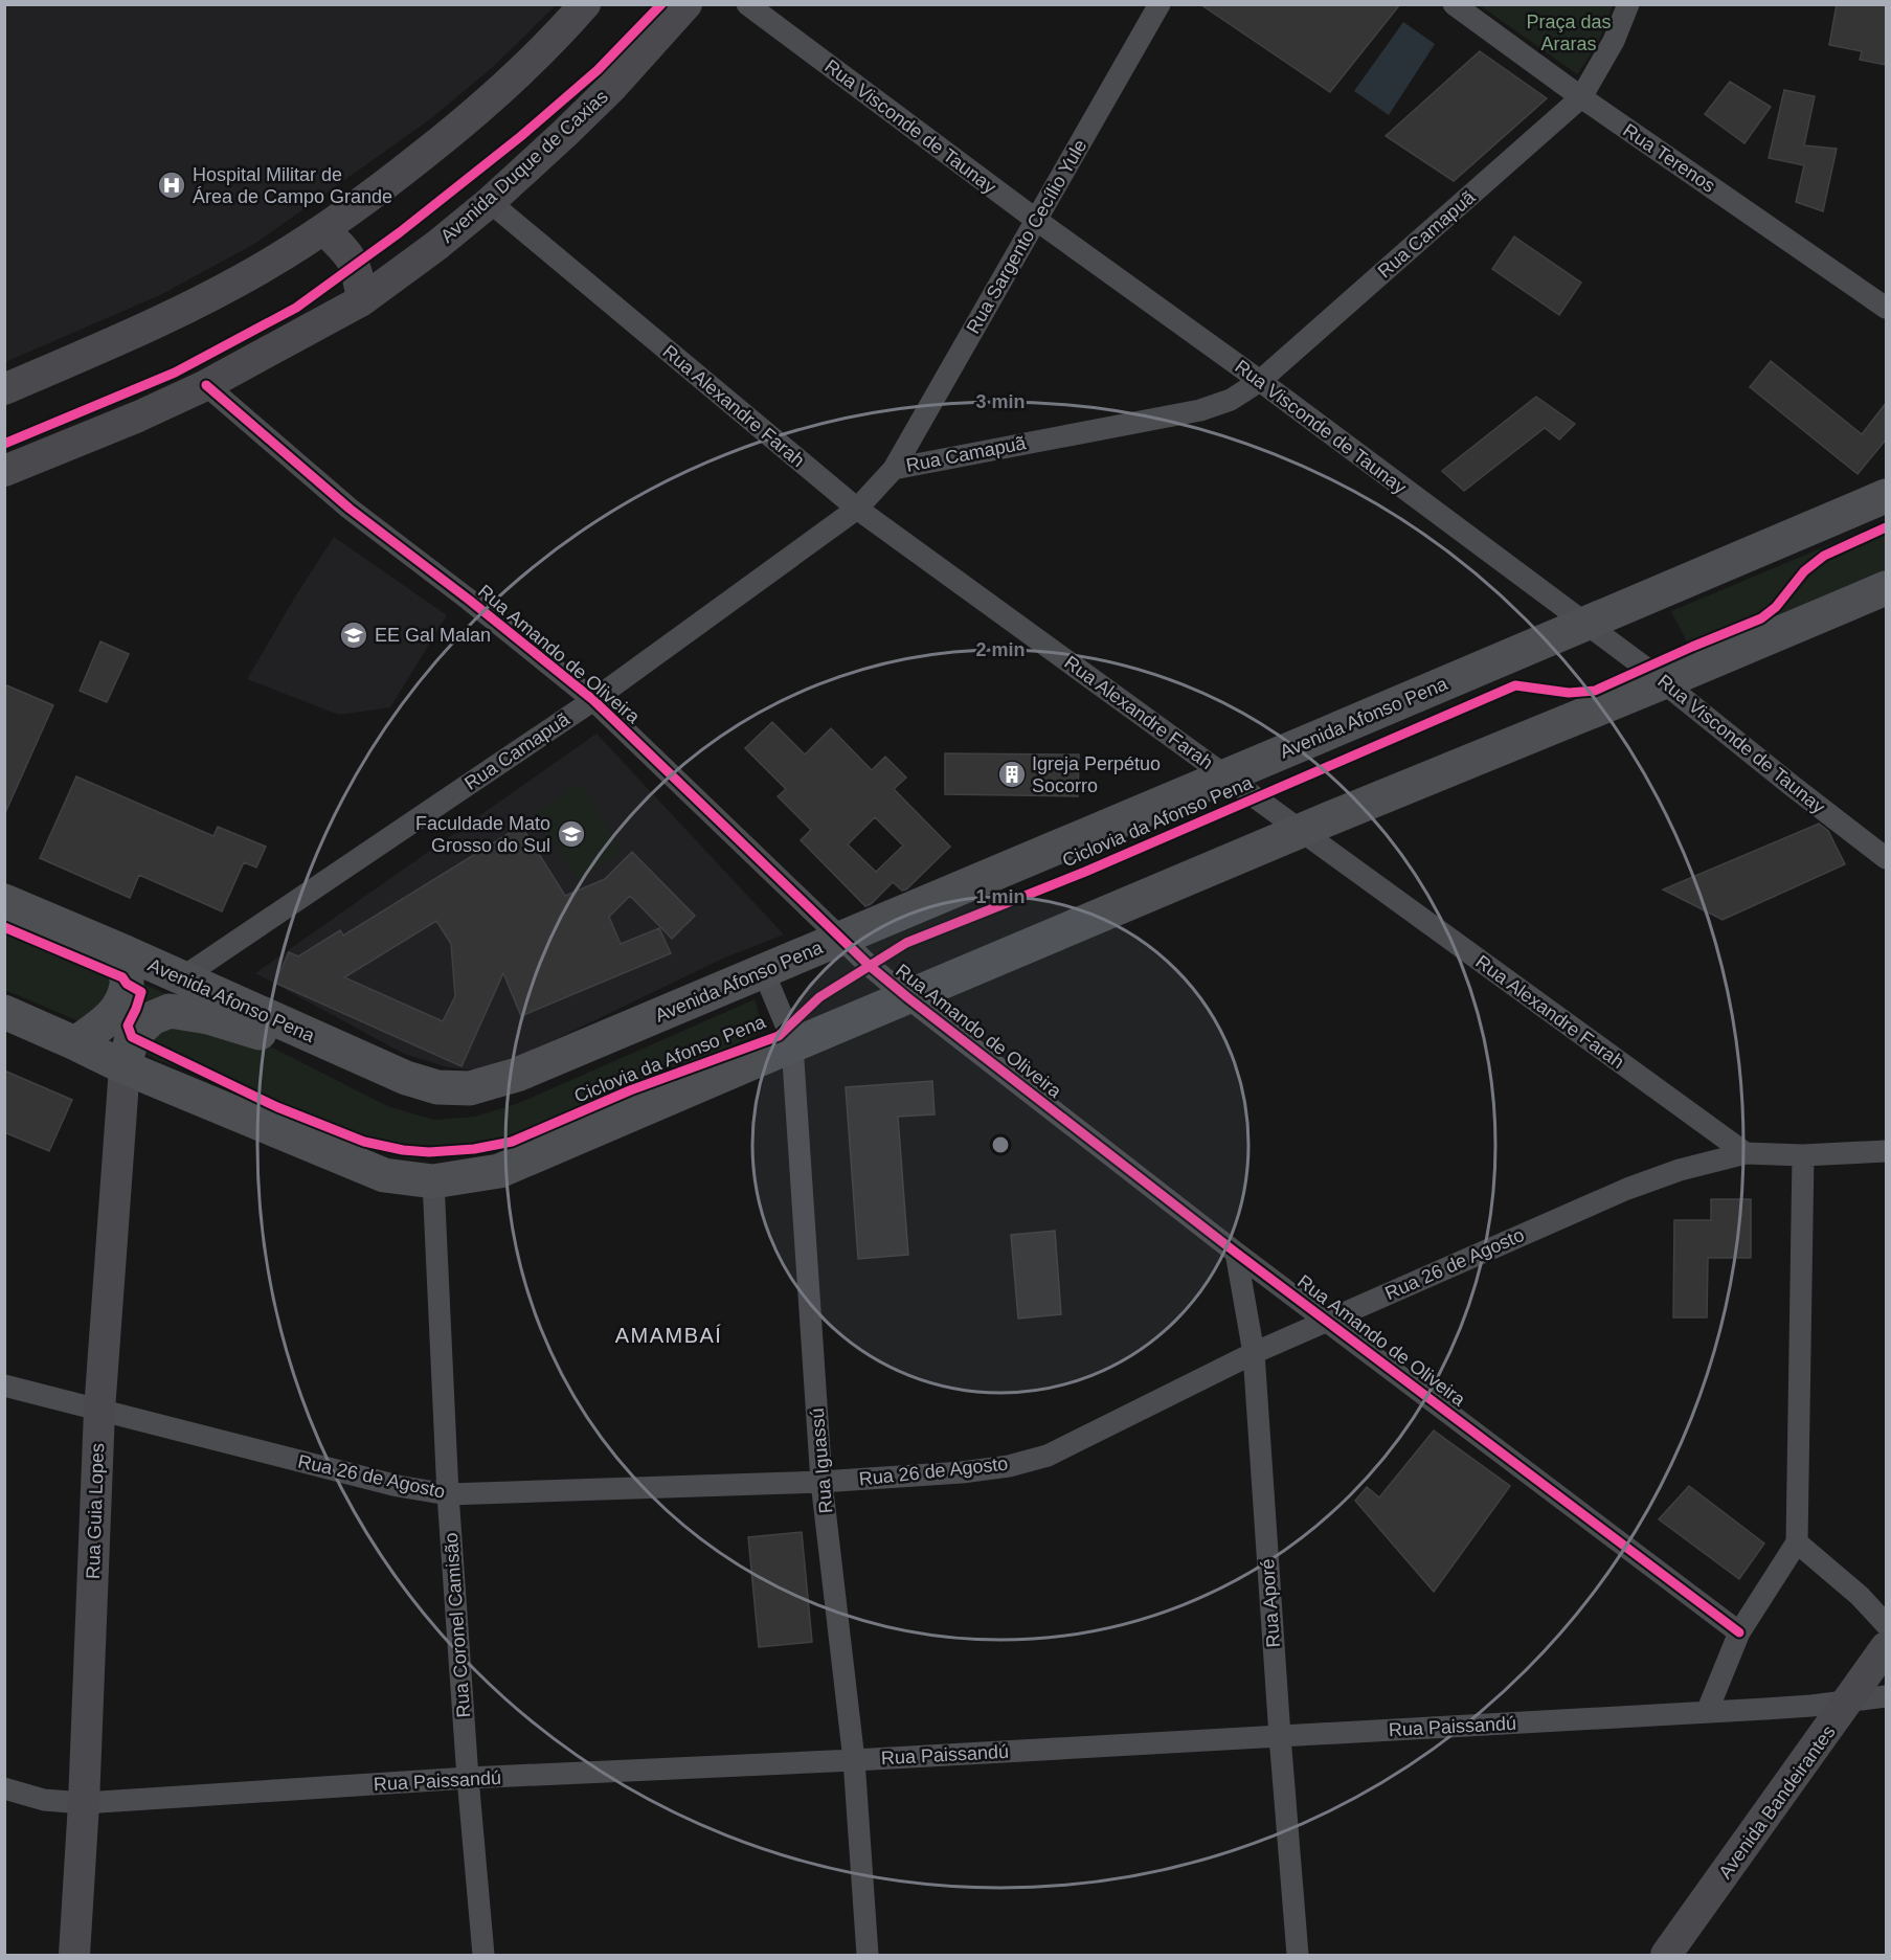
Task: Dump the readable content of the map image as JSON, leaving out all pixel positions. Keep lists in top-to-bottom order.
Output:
{
  "streets": {
    "main road": [
      "Avenida Duque de Caxias",
      "Avenida Afonso Pena",
      "Rua Guia Lopes",
      "Avenida Bandeirantes"
    ],
    "street": [
      "Rua Visconde de Taunay",
      "Rua Terenos",
      "Rua Camapuã",
      "Rua Sargento Cecílio Yule",
      "Rua Alexandre Farah",
      "Rua Amando de Oliveira",
      "Rua 26 de Agosto",
      "Rua Iguassú",
      "Rua Aporé",
      "Rua Coronel Camisão",
      "Rua Paissandú"
    ],
    "cycle path": ["Ciclovia da Afonso Pena"]
  },
  "crossings": [
    ["Rua Visconde de Taunay", "Rua Camapuã"],
    ["Rua Visconde de Taunay", "Rua Sargento Cecílio Yule"],
    ["Rua Visconde de Taunay", "Avenida Afonso Pena"],
    ["Rua Terenos", "Rua Camapuã"],
    ["Avenida Duque de Caxias", "Rua Alexandre Farah"],
    ["Avenida Duque de Caxias", "Rua Amando de Oliveira"],
    ["Rua Camapuã", "Rua Sargento Cecílio Yule"],
    ["Rua Camapuã", "Rua Alexandre Farah"],
    ["Rua Camapuã", "Rua Amando de Oliveira"],
    ["Rua Camapuã", "Avenida Afonso Pena"],
    ["Rua Alexandre Farah", "Avenida Afonso Pena"],
    ["Rua Alexandre Farah", "Rua 26 de Agosto"],
    ["Rua Amando de Oliveira", "Avenida Afonso Pena"],
    ["Rua Amando de Oliveira", "Rua 26 de Agosto"],
    ["Rua Amando de Oliveira", "Rua Aporé"],
    ["Avenida Afonso Pena", "Rua Iguassú"],
    ["Rua 26 de Agosto", "Rua Iguassú"],
    ["Rua 26 de Agosto", "Rua Guia Lopes"],
    ["Rua 26 de Agosto", "Rua Aporé"],
    ["Rua 26 de Agosto", "Rua Coronel Camisão"],
    ["Rua Iguassú", "Rua Paissandú"],
    ["Rua Guia Lopes", "Rua Paissandú"],
    ["Rua Aporé", "Rua Paissandú"],
    ["Rua Coronel Camisão", "Rua Paissandú"],
    ["Rua Paissandú", "Avenida Bandeirantes"]
  ],
  "districts": ["AMAMBAÍ"],
  "parks": ["Praça das Araras"],
  "places": {
    "hospital": ["Hospital Militar de Área de Campo Grande"],
    "school or university": ["EE Gal Malan", "Faculdade Mato Grosso do Sul"],
    "building": ["Igreja Perpétuo Socorro"]
  },
  "rings": ["3 min", "2 min", "1 min"]
}
